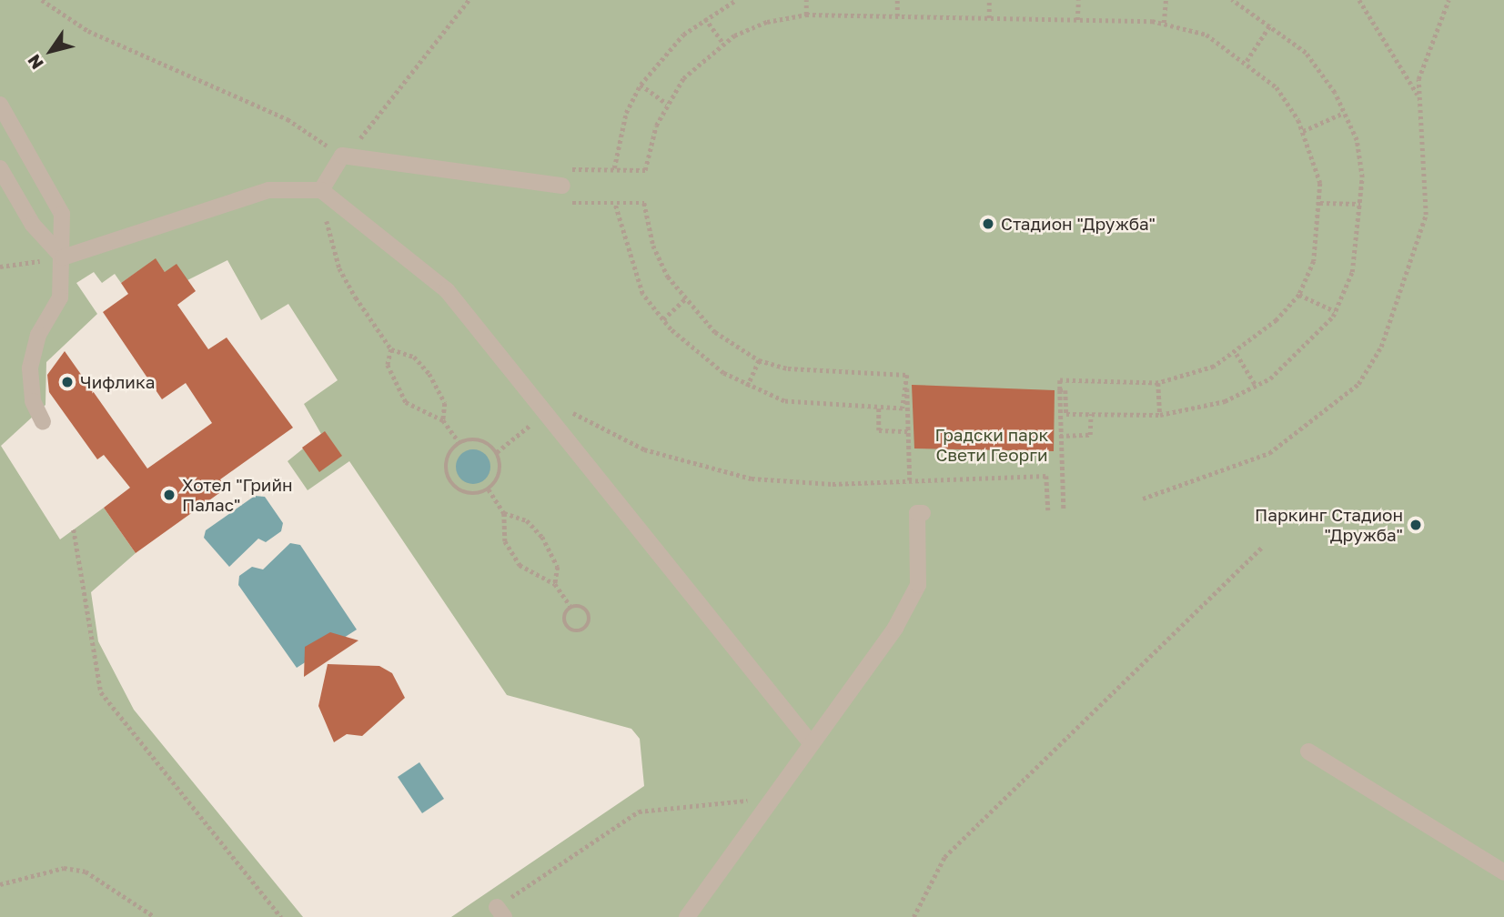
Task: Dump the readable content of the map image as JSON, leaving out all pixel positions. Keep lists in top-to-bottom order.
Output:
{
  "parks": ["Градски парк Свети Георги"],
  "places": [
    "Стадион \"Дружба\"",
    "Чифлика",
    "Хотел \"Грийн Палас\"",
    "Паркинг Стадион \"Дружба\""
  ],
  "north": "bottom left"
}
